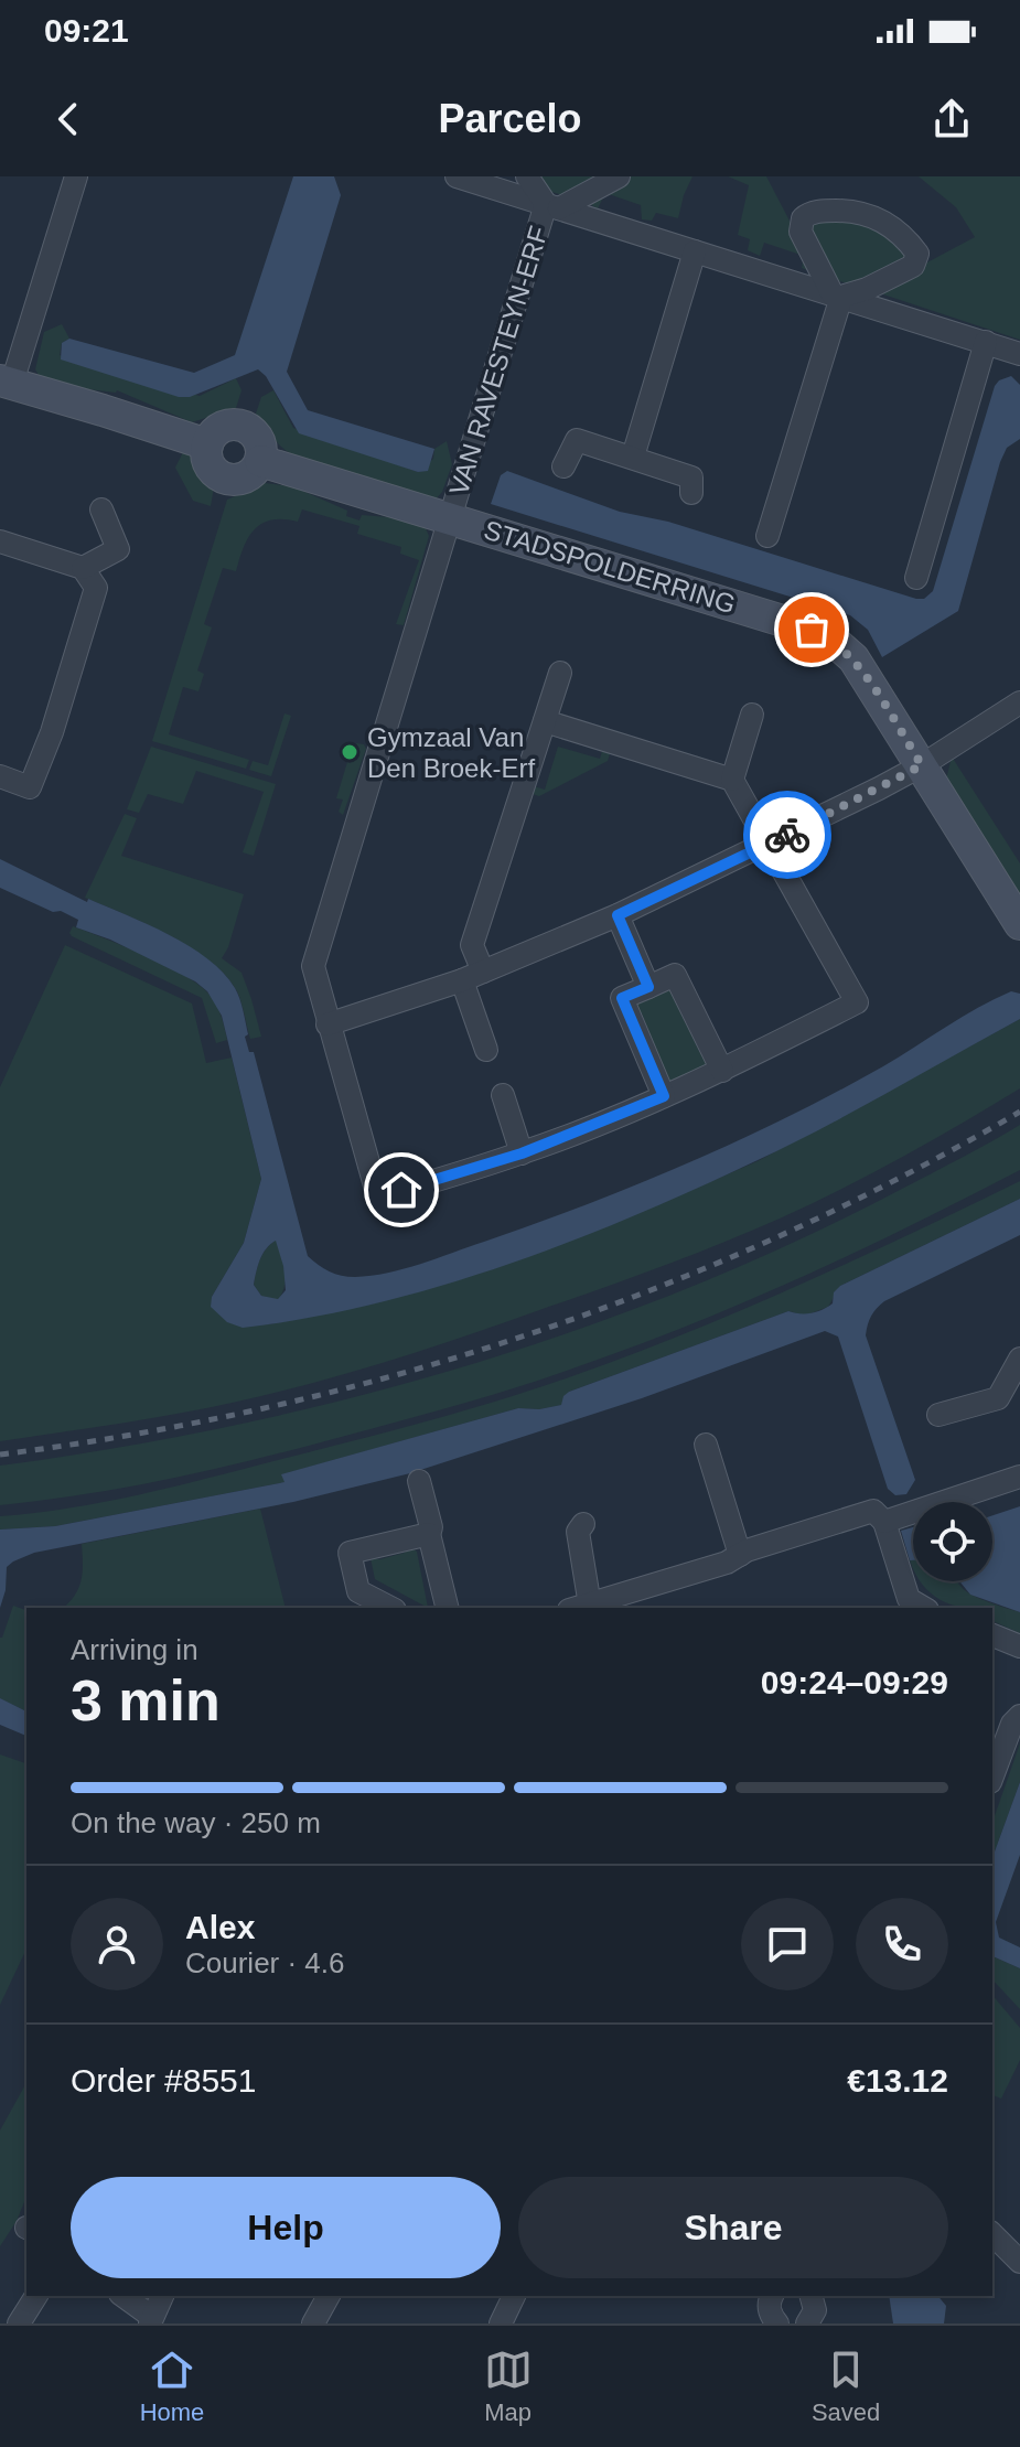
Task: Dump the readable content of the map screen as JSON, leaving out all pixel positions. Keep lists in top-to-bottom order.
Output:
{
  "streets": {
    "street": ["VAN RAVESTEYN-ERF", "STADSPOLDERRING"]
  },
  "crossings": [
    ["VAN RAVESTEYN-ERF", "STADSPOLDERRING"]
  ],
  "places": ["Gymzaal Van Den Broek-Erf"],
  "page": {
    "status": "09:21",
    "header": "Parcelo",
    "heading": ["3 min", "Arriving in", "09:24–09:29"],
    "panel": [
      "Alex",
      "Courier · 4.6",
      "Order #8551",
      "€13.12"
    ],
    "bar": "On the way · 250 m",
    "buttons": ["Help", "Share"],
    "tabs": ["Home", "Map", "Saved"]
  }
}
